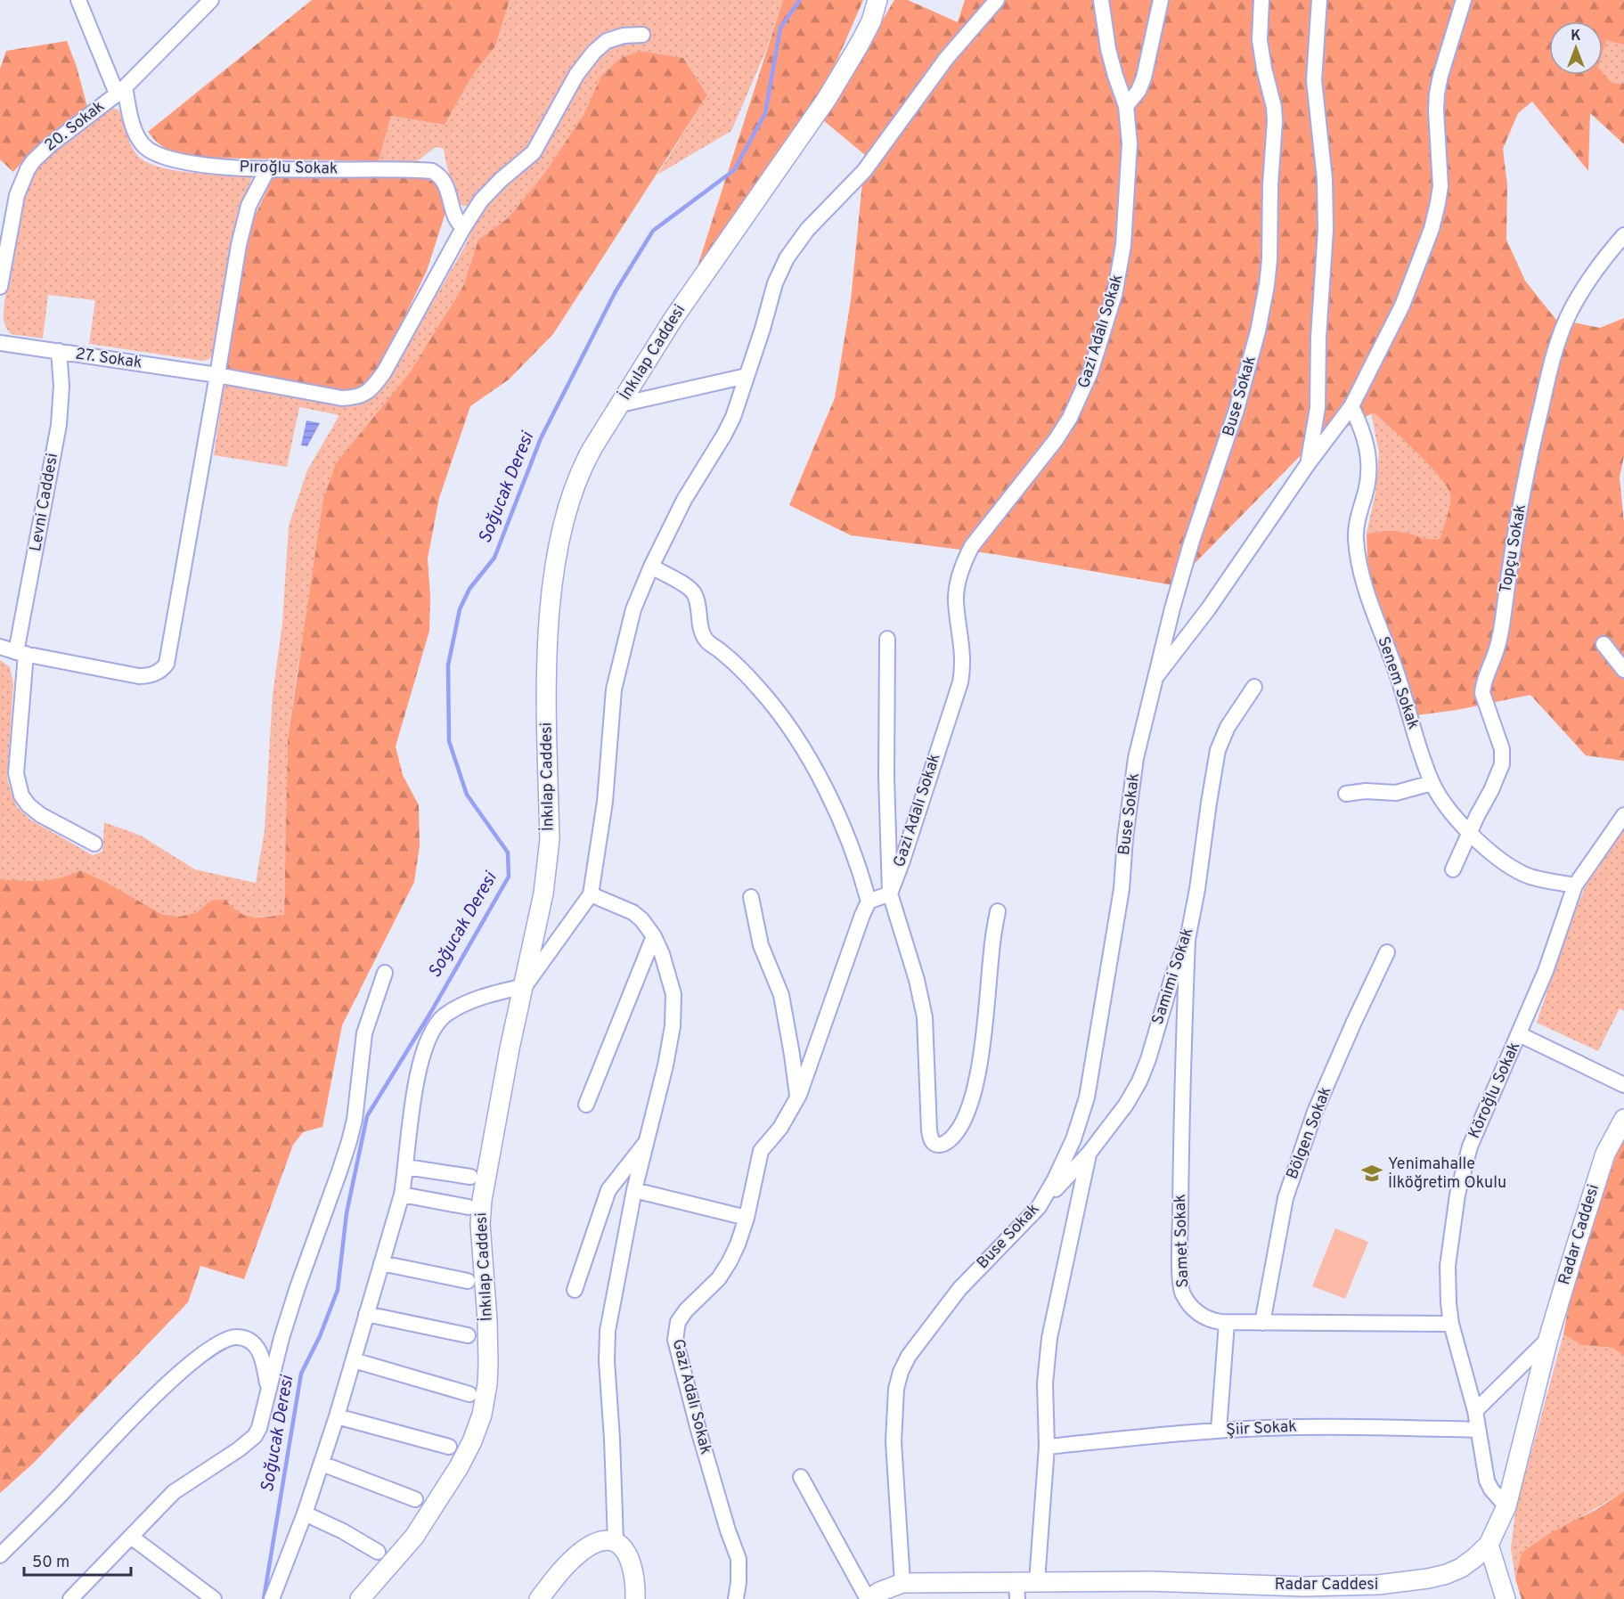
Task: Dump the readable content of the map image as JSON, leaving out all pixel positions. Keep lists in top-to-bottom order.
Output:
{
  "streets": {
    "street": [
      "20. Sokak",
      "Pıroğlu Sokak",
      "Gazi Adalı Sokak",
      "İnkılap Caddesi",
      "27. Sokak",
      "Buse Sokak",
      "Levni Caddesi",
      "Topçu Sokak",
      "Senem Sokak",
      "Samimi Sokak",
      "Köroğlu Sokak",
      "Bölgen Sokak",
      "Radar Caddesi",
      "Samet Sokak",
      "Şiir Sokak"
    ]
  },
  "crossings": [
    ["20. Sokak", "Pıroğlu Sokak"],
    ["Pıroğlu Sokak", "27. Sokak"],
    ["27. Sokak", "Levni Caddesi"],
    ["Buse Sokak", "Samimi Sokak"],
    ["Buse Sokak", "Radar Caddesi"],
    ["Topçu Sokak", "Senem Sokak"],
    ["Senem Sokak", "Köroğlu Sokak"],
    ["Samimi Sokak", "Samet Sokak"],
    ["Köroğlu Sokak", "Radar Caddesi"],
    ["Köroğlu Sokak", "Samet Sokak"],
    ["Köroğlu Sokak", "Şiir Sokak"],
    ["Bölgen Sokak", "Samet Sokak"]
  ],
  "water": ["Soğucak Deresi"],
  "places": {
    "school or university": ["Yenimahalle İlköğretim Okulu"]
  },
  "scale_bar": "50 m",
  "north": "top"
}
